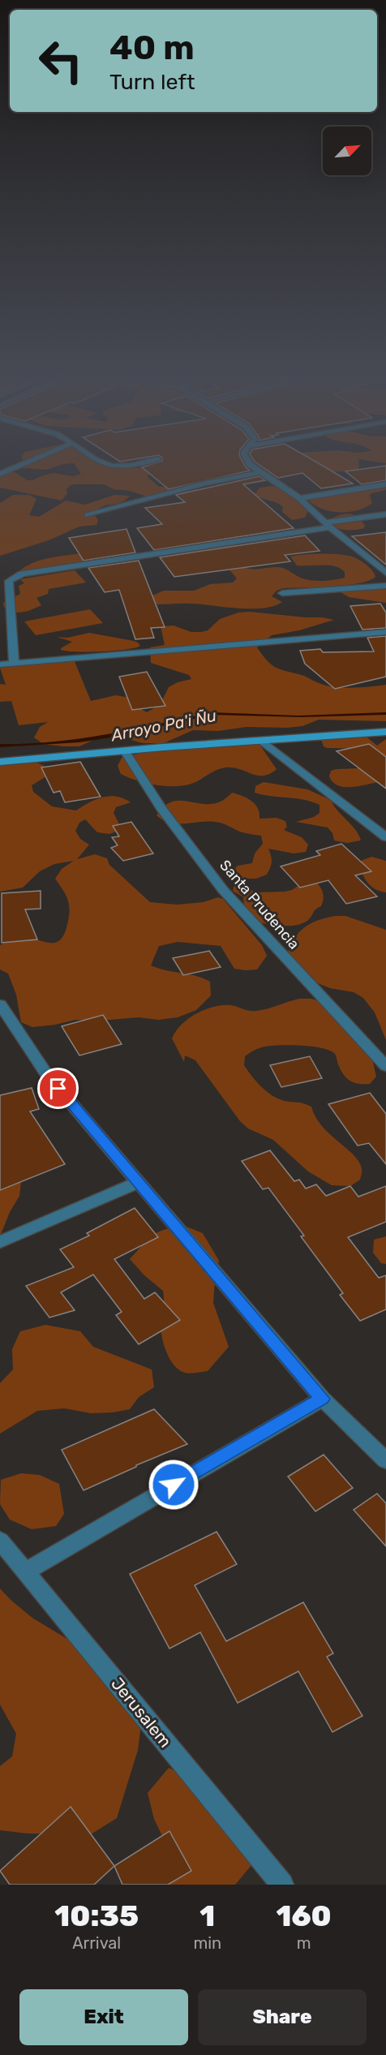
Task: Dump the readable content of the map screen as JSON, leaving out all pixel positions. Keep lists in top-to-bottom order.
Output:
{
  "streets": {
    "street": ["Santa Prudencia", "Jerusalem"]
  },
  "water": ["Arroyo Pa'i Ñu"],
  "north": "top right",
  "page": {
    "turn": ["40 m", "Turn left"],
    "eta": [
      "10:35",
      "Arrival",
      "1",
      "min",
      "160",
      "m"
    ],
    "buttons": ["Exit", "Share"]
  }
}
